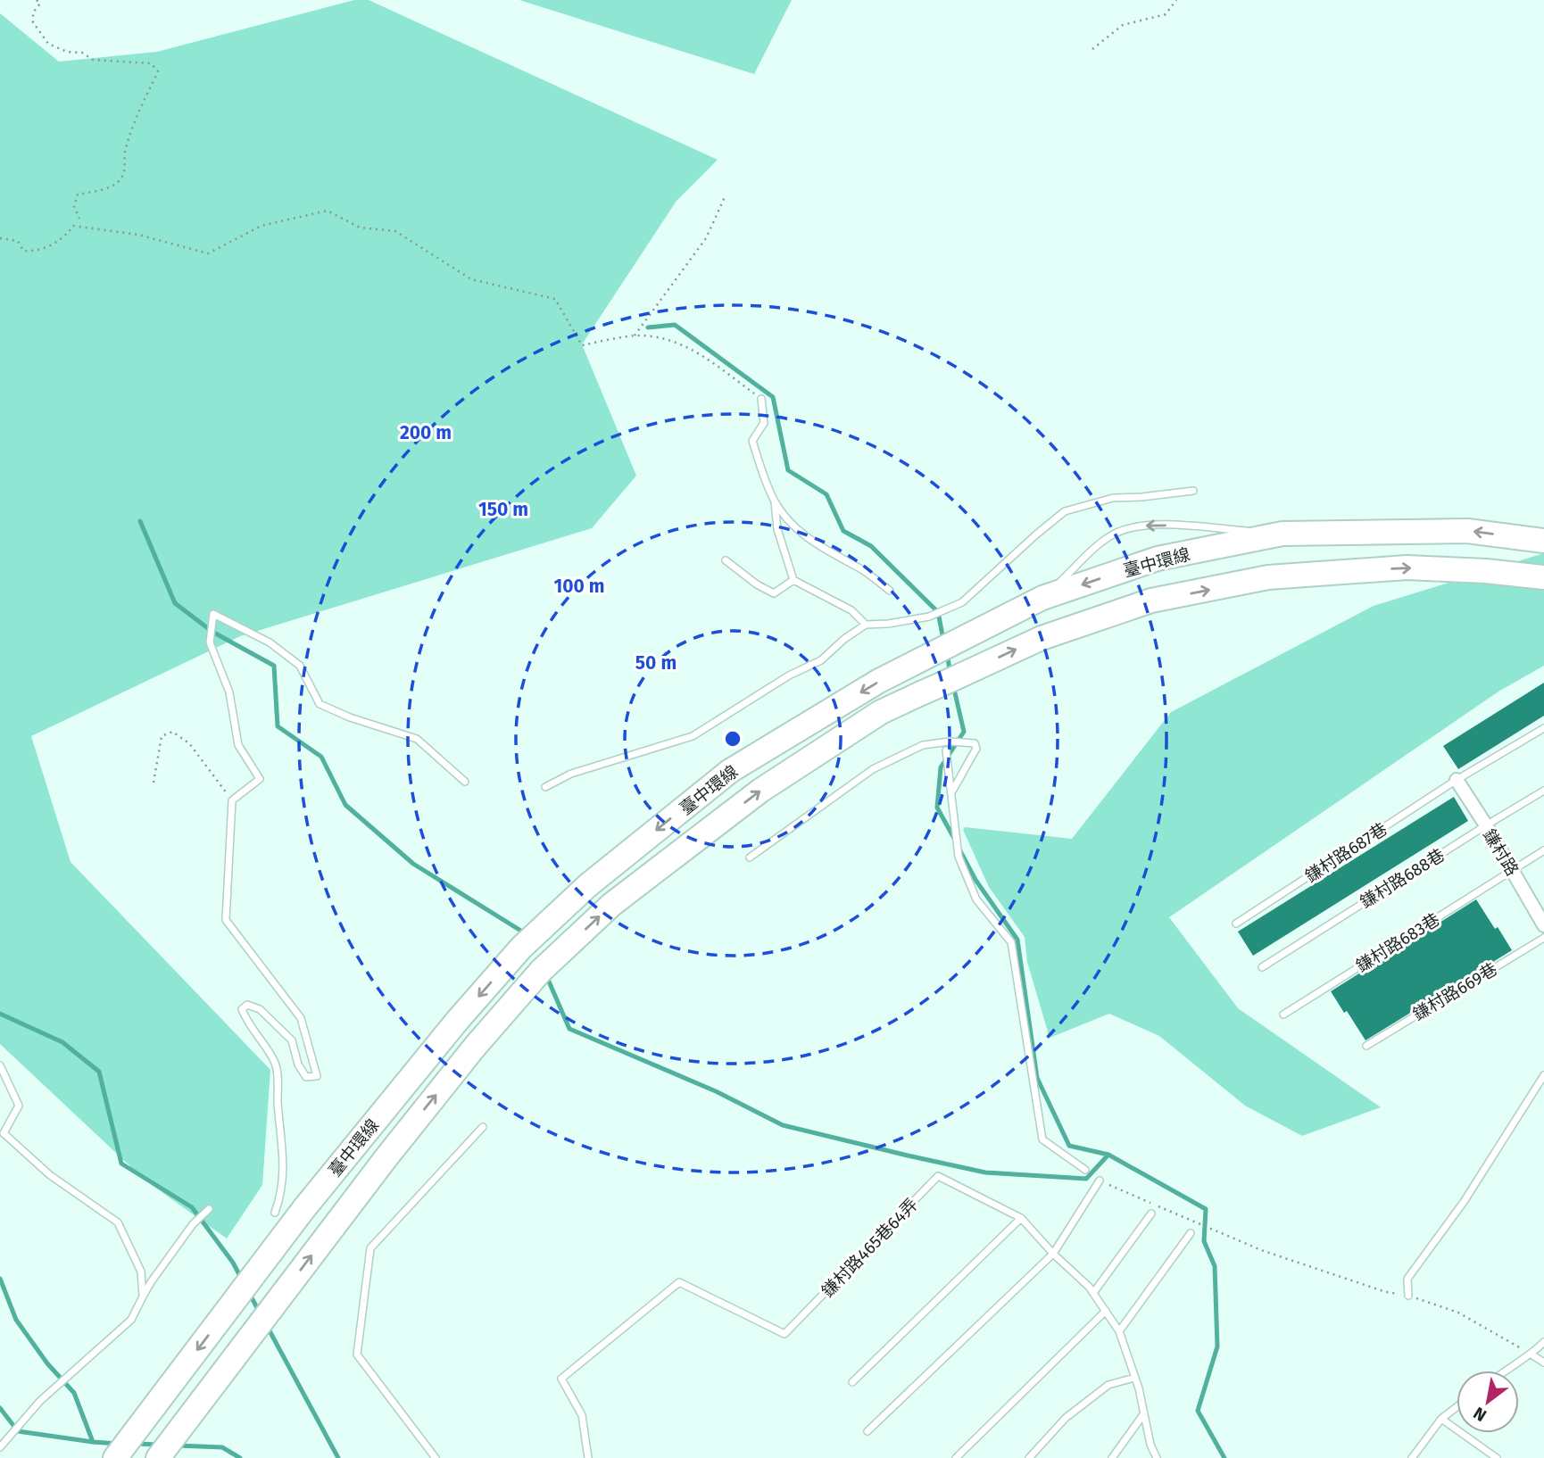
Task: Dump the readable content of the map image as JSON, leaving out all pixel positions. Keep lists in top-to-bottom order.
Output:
{
  "streets": {
    "highway": ["臺中環線"],
    "street": ["鎌村路"],
    "lane": [
      "鎌村路687巷",
      "鎌村路688巷",
      "鎌村路683巷",
      "鎌村路669巷",
      "鎌村路465巷64弄"
    ]
  },
  "crossings": [
    ["鎌村路687巷", "鎌村路"],
    ["鎌村路", "鎌村路688巷"],
    ["鎌村路", "鎌村路683巷"]
  ],
  "north": "bottom left",
  "rings": [
    "200 m",
    "150 m",
    "100 m",
    "50 m"
  ]
}
